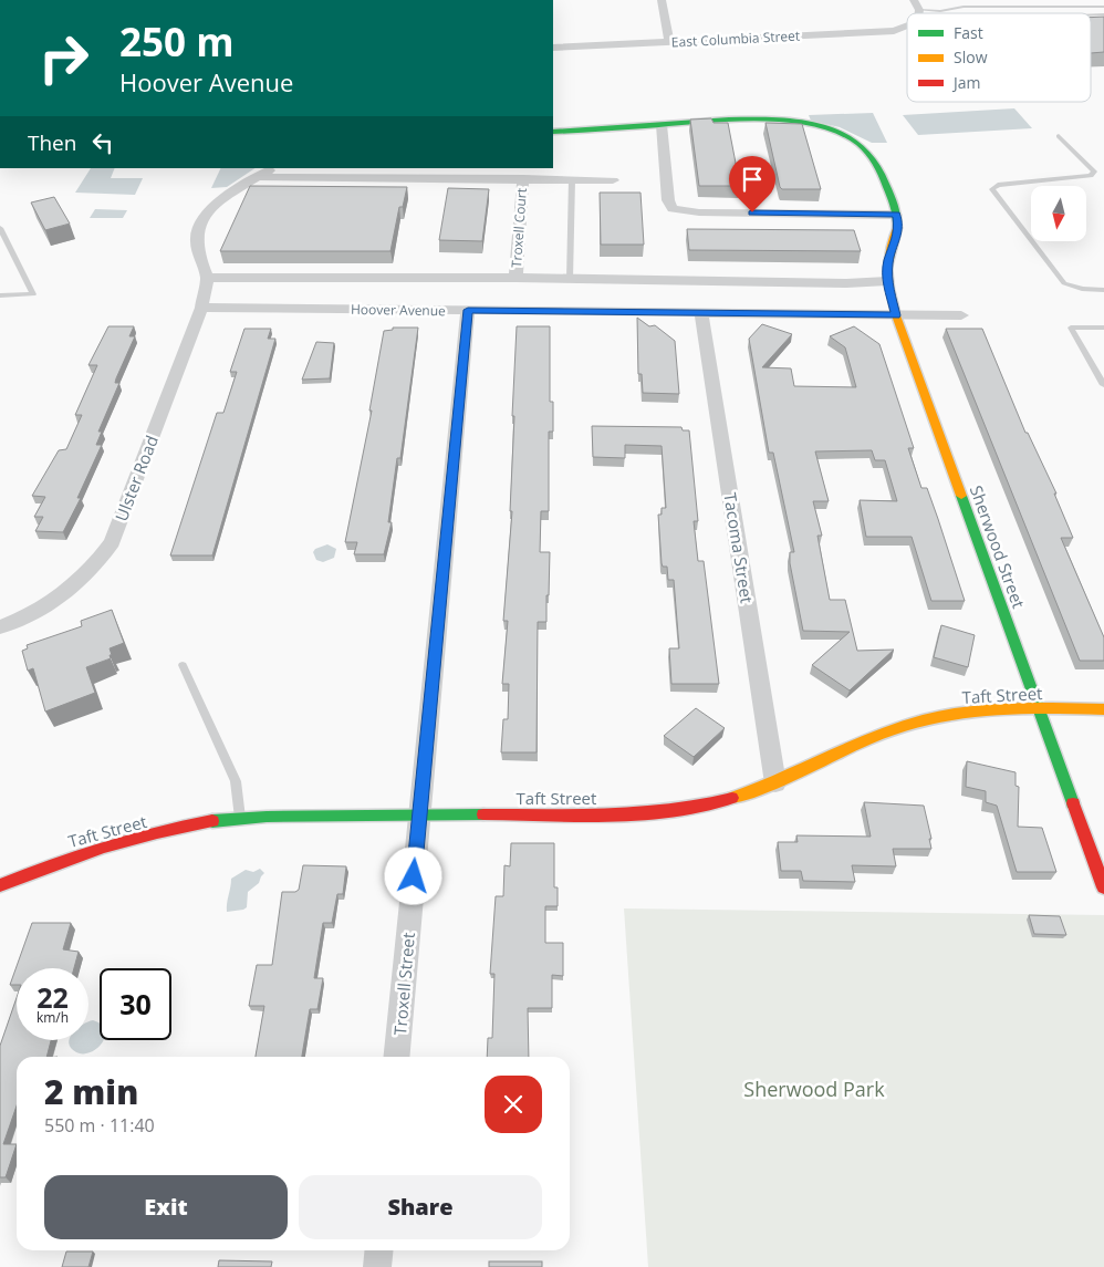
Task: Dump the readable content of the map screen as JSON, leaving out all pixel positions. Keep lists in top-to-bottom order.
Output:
{
  "streets": {
    "street": [
      "East Columbia Street",
      "Troxell Court",
      "Hoover Avenue",
      "Ulster Road",
      "Sherwood Street",
      "Tacoma Street",
      "Taft Street",
      "Troxell Street"
    ]
  },
  "crossings": [
    ["Troxell Court", "Hoover Avenue"],
    ["Hoover Avenue", "Ulster Road"],
    ["Hoover Avenue", "Sherwood Street"],
    ["Hoover Avenue", "Tacoma Street"],
    ["Hoover Avenue", "Troxell Street"],
    ["Sherwood Street", "Taft Street"],
    ["Tacoma Street", "Taft Street"],
    ["Taft Street", "Troxell Street"]
  ],
  "parks": ["Sherwood Park"],
  "legend": ["Fast", "Slow", "Jam"],
  "north": "bottom",
  "page": {
    "turn": ["250 m", "Hoover Avenue"],
    "then": "Then",
    "speed": "22 km/h",
    "limit": "30",
    "heading": ["2 min", "550 m · 11:40"],
    "buttons": ["Exit", "Share"]
  }
}
